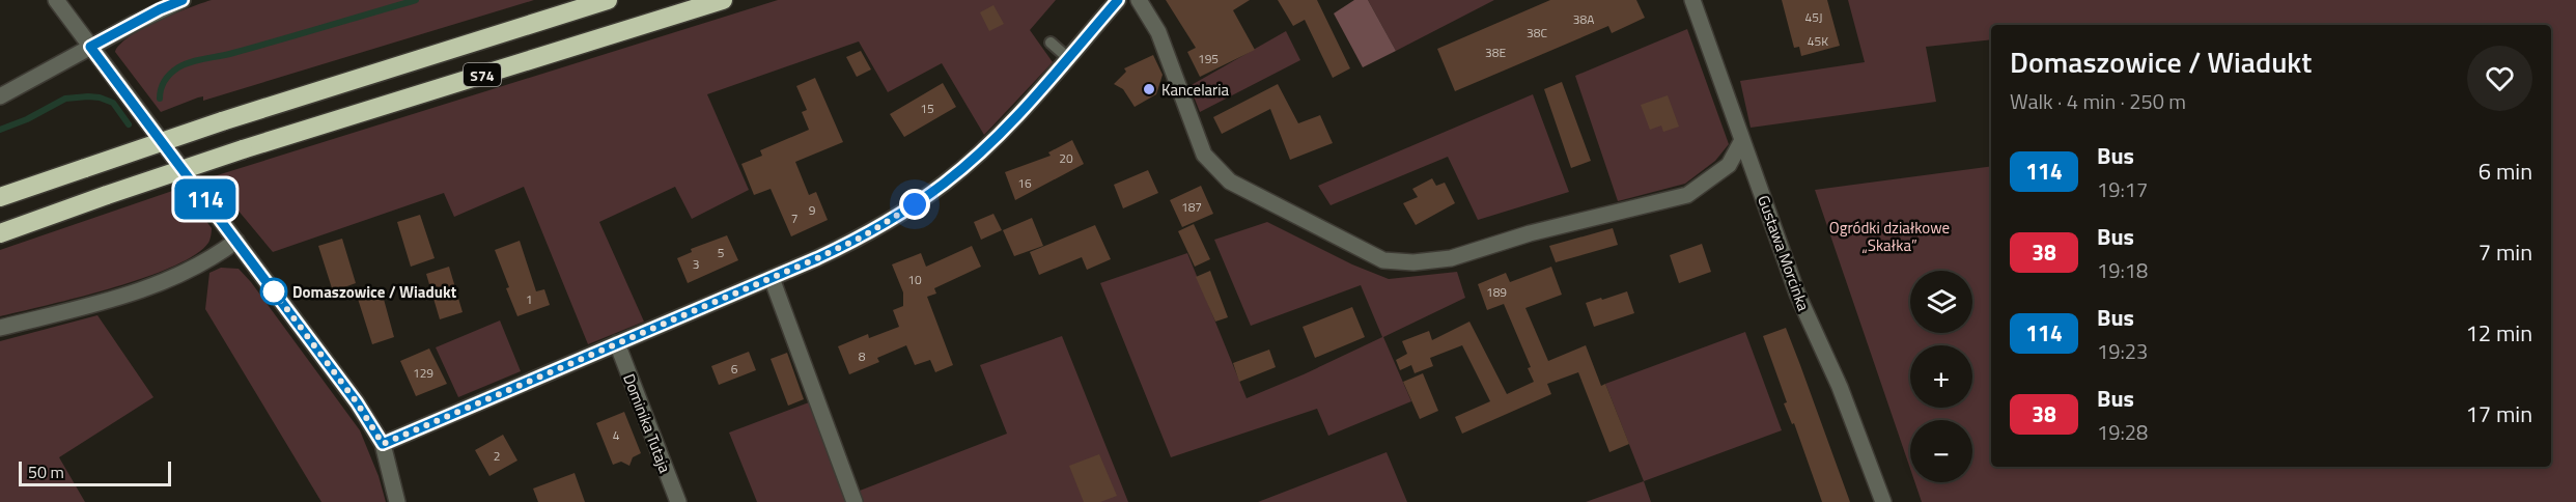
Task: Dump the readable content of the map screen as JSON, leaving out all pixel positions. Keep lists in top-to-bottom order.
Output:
{
  "streets": {
    "highway": ["S74"],
    "street": ["Gustawa Morcinka", "Dominika Tutaja"]
  },
  "parks": ["Ogródki działkowe „Skałka”"],
  "places": ["Kancelaria", "Domaszowice / Wiadukt"],
  "lines": ["bus line 114"],
  "house_numbers": [
    "45J",
    "38A",
    "38C",
    "45K",
    "38E",
    "195",
    "15",
    "20",
    "16",
    "187",
    "9",
    "7",
    "5",
    "3",
    "10",
    "189",
    "1",
    "8",
    "6",
    "129",
    "4",
    "2"
  ],
  "scale_bar": "50 m",
  "page": {
    "on_map": "114",
    "heading": ["Domaszowice / Wiadukt", "Walk · 4 min · 250 m"],
    "list": [
      {
        "mark": "114",
        "name": "Bus",
        "note": "19:17",
        "value": "6 min"
      },
      {
        "mark": "38",
        "name": "Bus",
        "note": "19:18",
        "value": "7 min"
      },
      {
        "mark": "114",
        "name": "Bus",
        "note": "19:23",
        "value": "12 min"
      },
      {
        "mark": "38",
        "name": "Bus",
        "note": "19:28",
        "value": "17 min"
      }
    ],
    "map_buttons": ["+", "−"],
    "scale": "50 m"
  }
}
